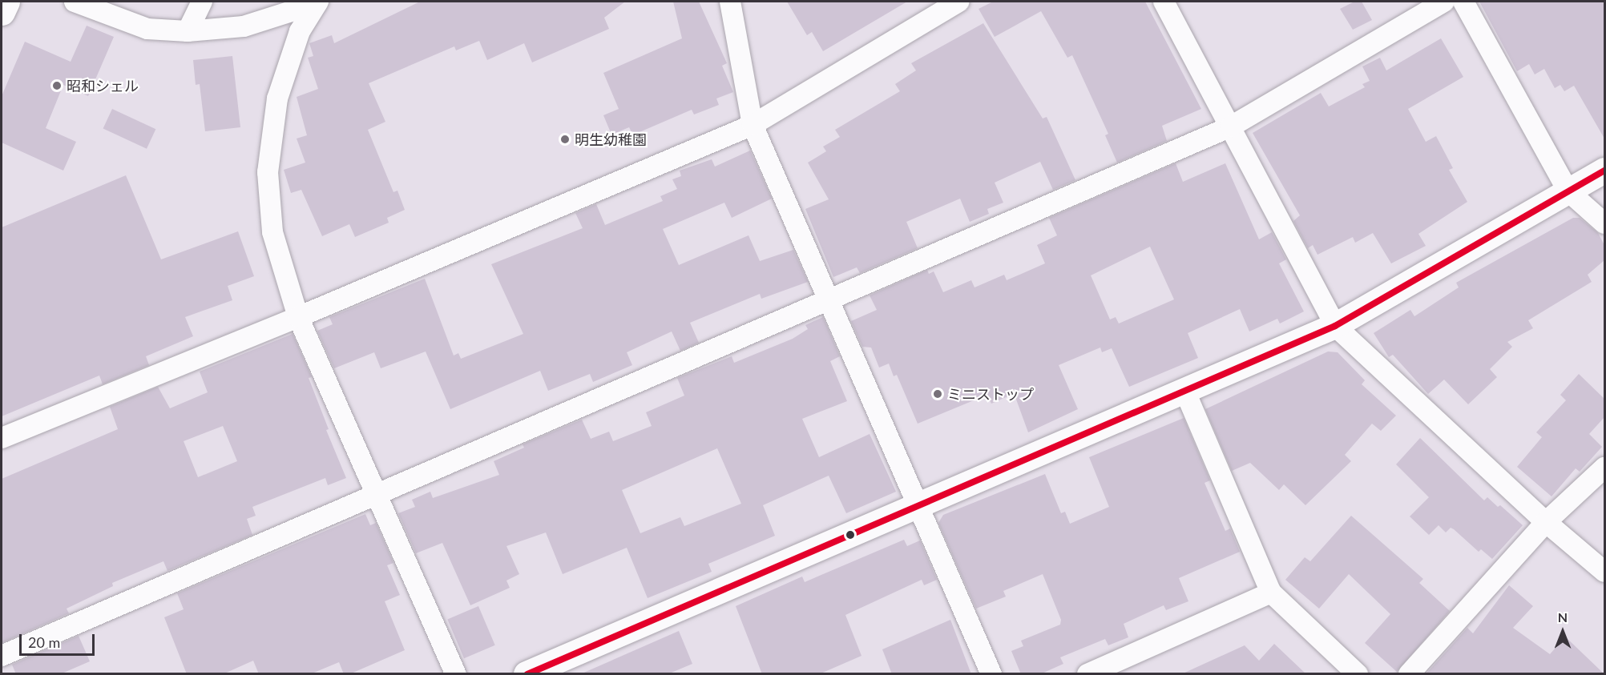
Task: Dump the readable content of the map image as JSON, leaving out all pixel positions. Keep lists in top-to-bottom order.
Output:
{
  "places": ["昭和シェル", "明生幼稚園", "ミニストップ"],
  "scale_bar": "20 m",
  "north": "top"
}
